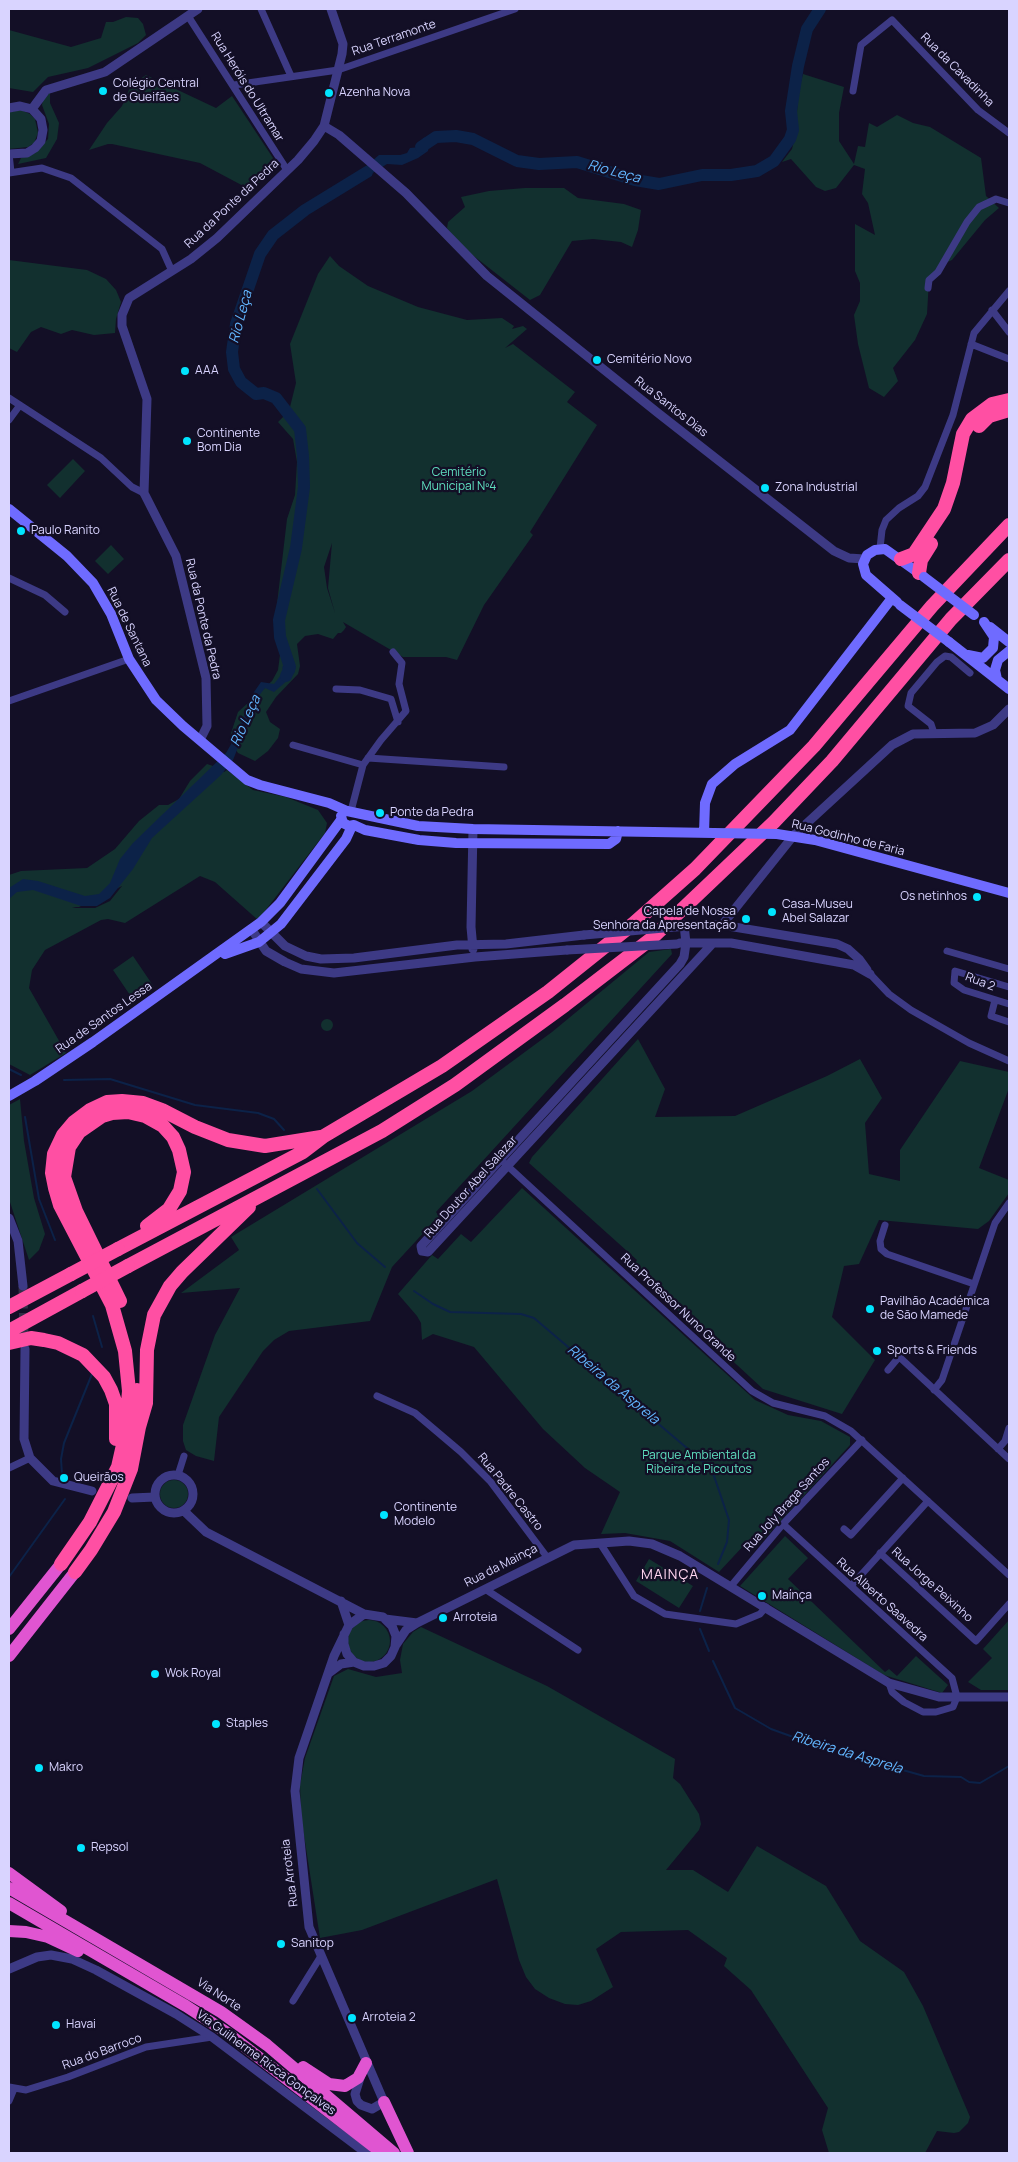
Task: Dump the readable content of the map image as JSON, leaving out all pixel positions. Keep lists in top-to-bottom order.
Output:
{
  "streets": {
    "highway": ["Via Norte"],
    "main road": ["Rua de Santana", "Rua Godinho de Faria", "Rua de Santos Lessa"],
    "street": [
      "Rua Terramonte",
      "Rua da Cavadinha",
      "Rua Heróis do Ultramar",
      "Rua da Ponte da Pedra",
      "Rua Santos Dias",
      "Rua 2",
      "Rua Doutor Abel Salazar",
      "Rua Professor Nuno Grande",
      "Rua Padre Castro",
      "Rua Joly Braga Santos",
      "Rua da Mainça",
      "Rua Jorge Peixinho",
      "Rua Alberto Saavedra",
      "Rua Arroteia",
      "Rua do Barroco",
      "Via Guilherme Ricca Gonçalves"
    ]
  },
  "crossings": [
    ["Rua Terramonte", "Rua Heróis do Ultramar"],
    ["Rua Terramonte", "Rua da Ponte da Pedra"],
    ["Rua Heróis do Ultramar", "Rua da Ponte da Pedra"],
    ["Rua da Ponte da Pedra", "Rua Santos Dias"],
    ["Rua da Ponte da Pedra", "Rua de Santana"],
    ["Rua da Ponte da Pedra", "Rua Godinho de Faria"],
    ["Rua de Santana", "Rua Godinho de Faria"],
    ["Rua Godinho de Faria", "Rua de Santos Lessa"],
    ["Rua Doutor Abel Salazar", "Rua Professor Nuno Grande"],
    ["Rua Professor Nuno Grande", "Rua Joly Braga Santos"],
    ["Rua Padre Castro", "Rua da Mainça"],
    ["Rua Joly Braga Santos", "Rua da Mainça"],
    ["Rua Joly Braga Santos", "Rua Alberto Saavedra"],
    ["Rua da Mainça", "Rua Alberto Saavedra"],
    ["Rua da Mainça", "Rua Arroteia"],
    ["Rua do Barroco", "Via Guilherme Ricca Gonçalves"]
  ],
  "districts": ["MAINÇA"],
  "water": ["Rio Leça", "Ribeira da Asprela"],
  "parks": ["Cemitério Municipal Nº4", "Parque Ambiental da Ribeira de Picoutos"],
  "places": [
    "Colégio Central de Gueifães",
    "Azenha Nova",
    "Cemitério Novo",
    "AAA",
    "Continente Bom Dia",
    "Zona Industrial",
    "Paulo Ranito",
    "Ponte da Pedra",
    "Os netinhos",
    "Casa-Museu Abel Salazar",
    "Capela de Nossa Senhora da Apresentação",
    "Pavilhão Académica de São Mamede",
    "Sports & Friends",
    "Queirãos",
    "Continente Modelo",
    "Maínça",
    "Arroteia",
    "Wok Royal",
    "Staples",
    "Makro",
    "Repsol",
    "Sanitop",
    "Arroteia 2",
    "Havai"
  ]
}
